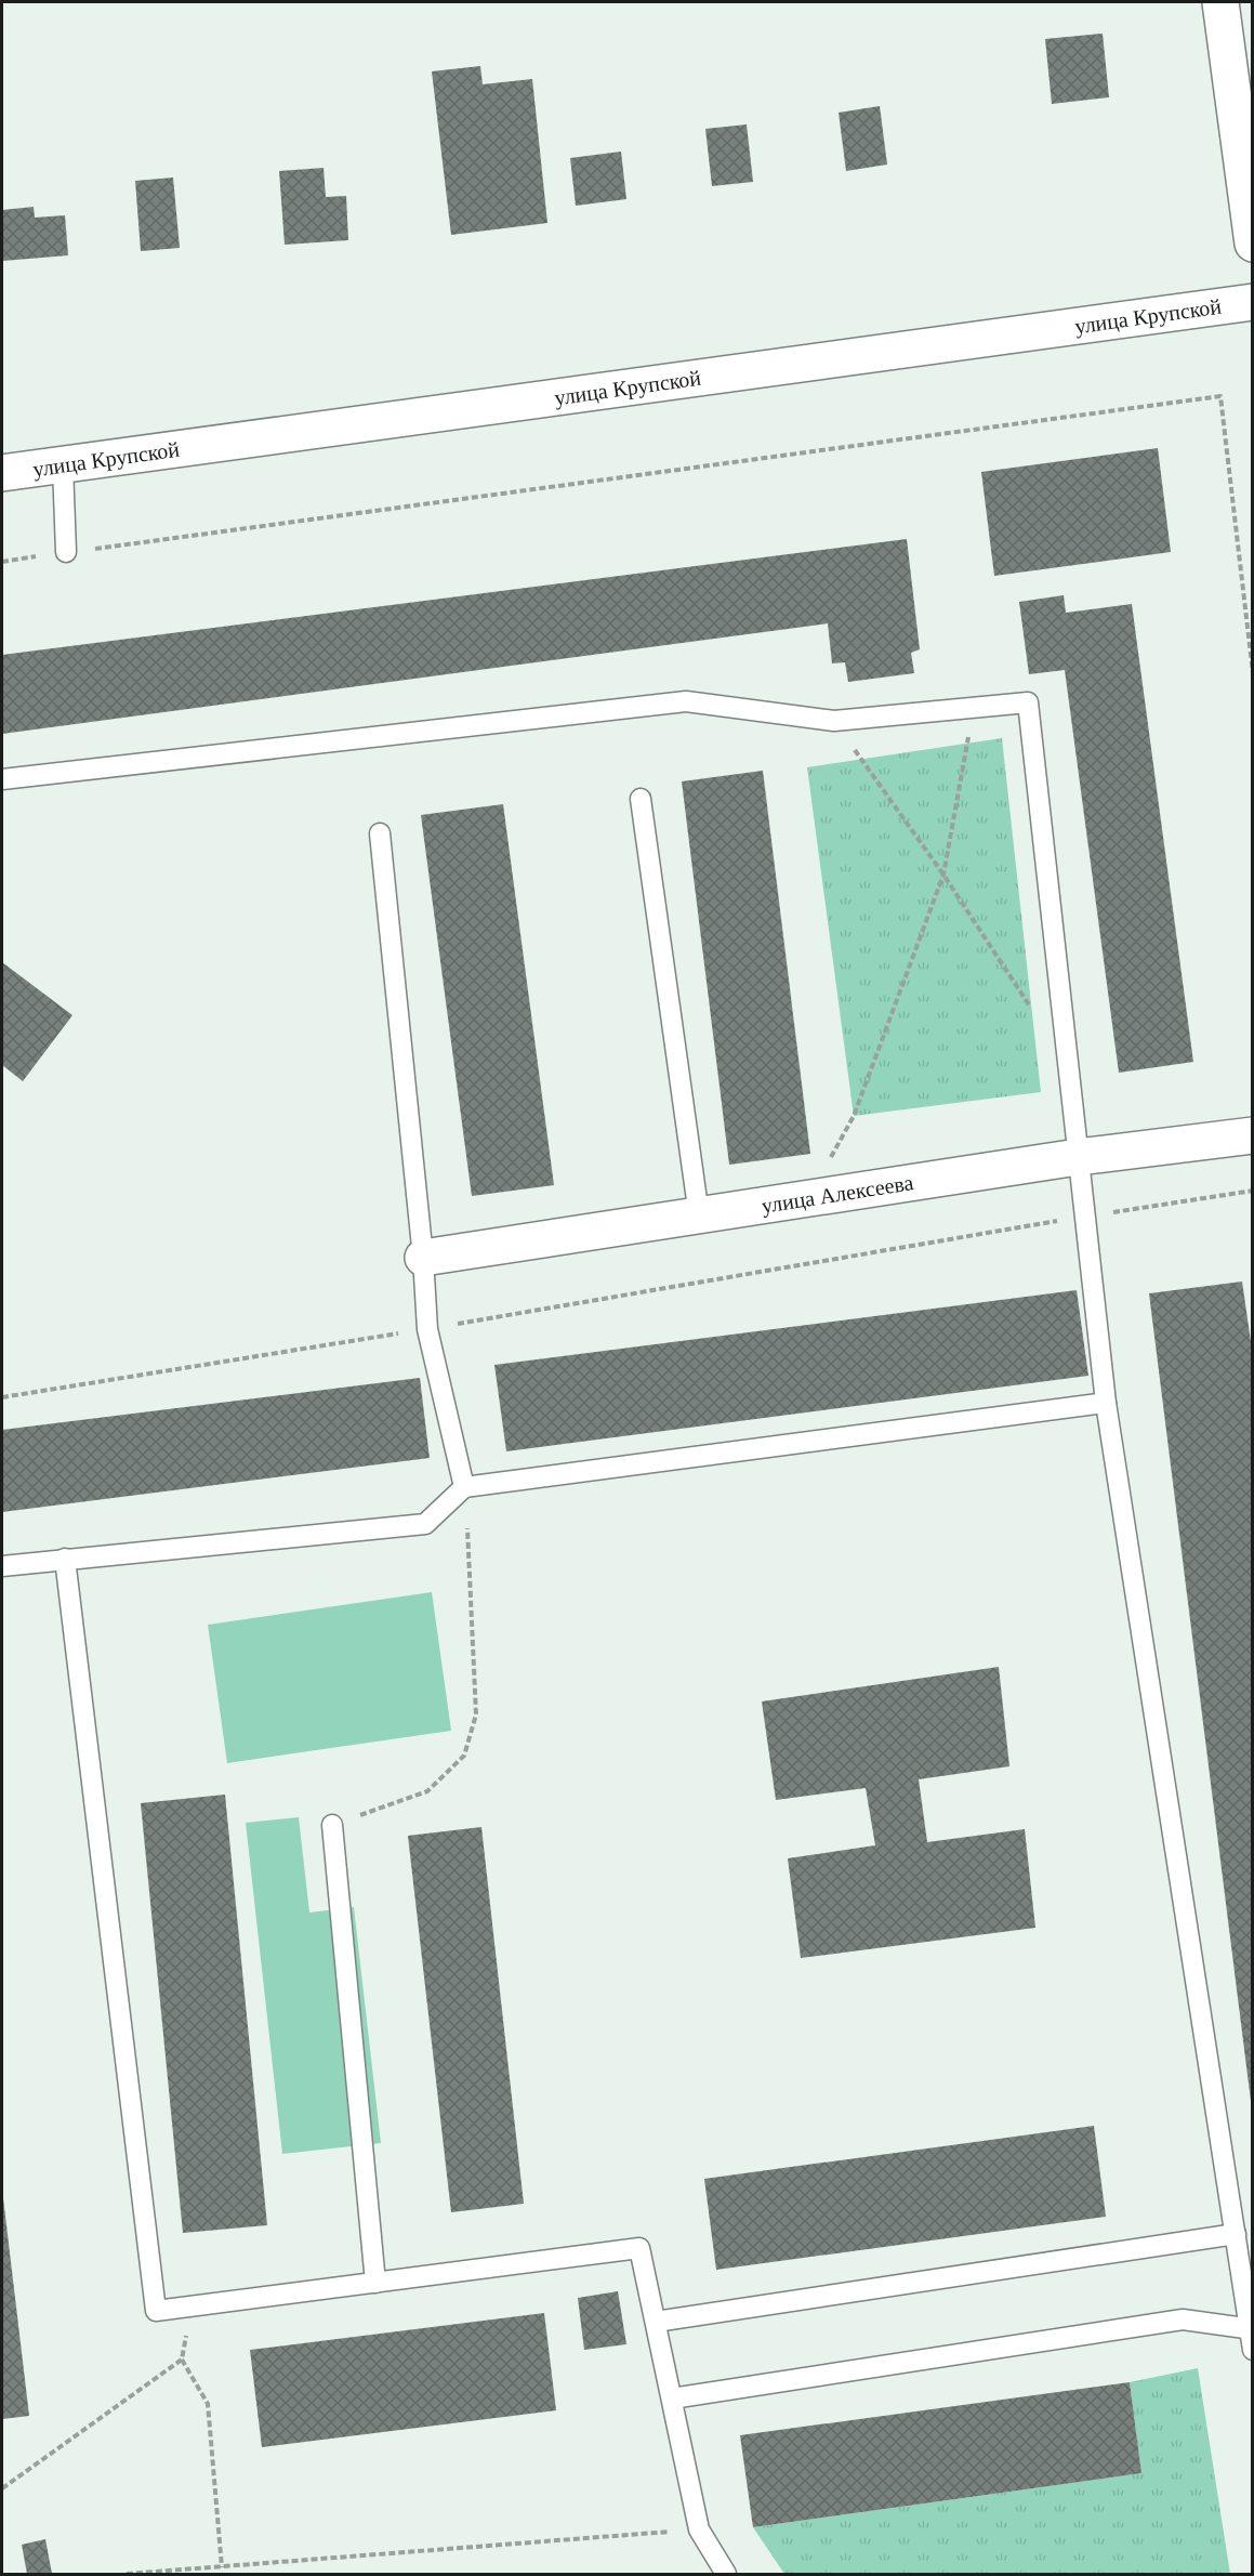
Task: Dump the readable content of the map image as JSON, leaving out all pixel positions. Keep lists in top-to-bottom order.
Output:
{
  "streets": {
    "main road": ["улица Крупской", "улица Алексеева"]
  }
}
